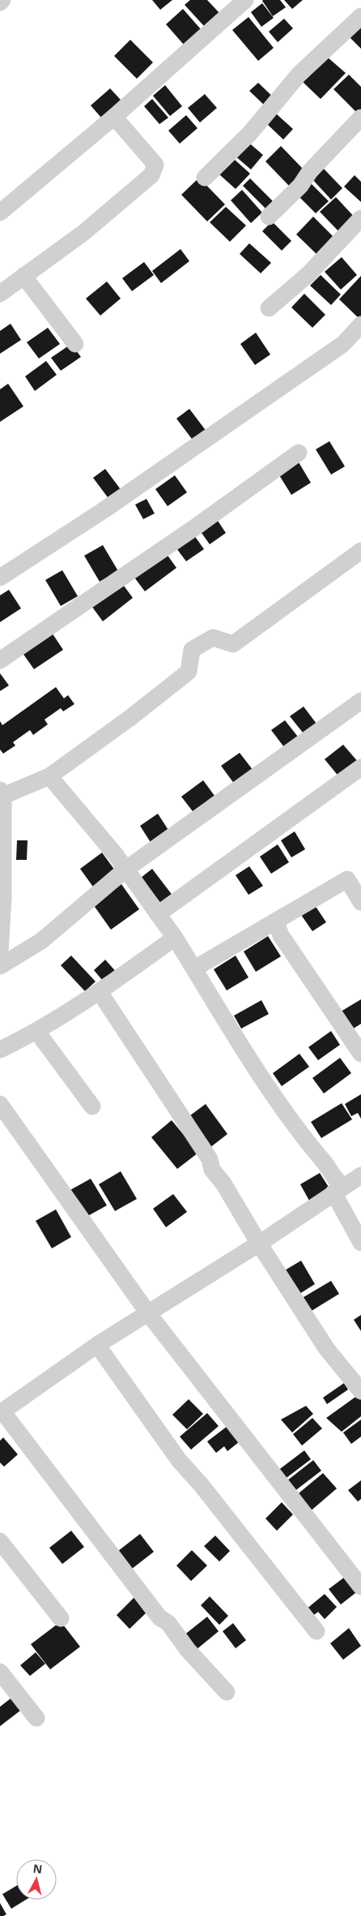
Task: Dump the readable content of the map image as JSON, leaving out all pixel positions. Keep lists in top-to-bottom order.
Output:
{
  "north": "top"
}
